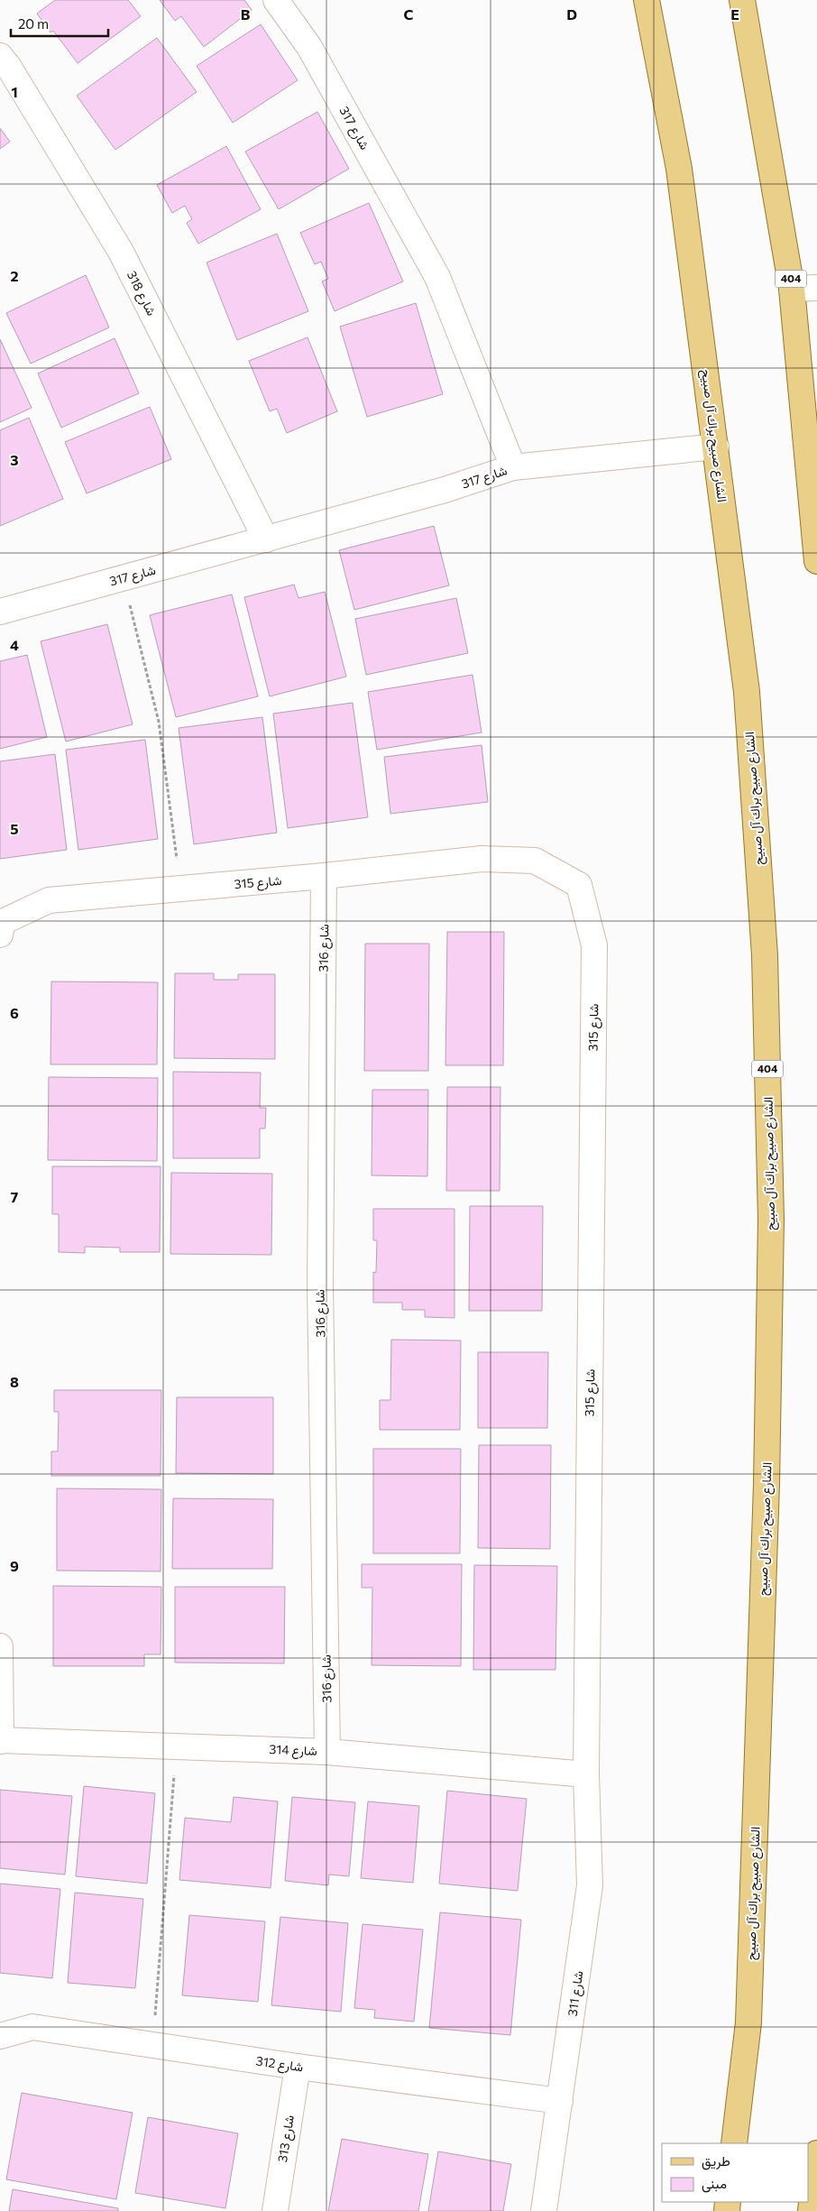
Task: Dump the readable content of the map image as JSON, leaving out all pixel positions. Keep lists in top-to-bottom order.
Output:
{
  "streets": {
    "main road": ["404", "الشارع صبيح براك آل صبيح"],
    "street": [
      "شارع 317",
      "شارع 318",
      "شارع 315",
      "شارع 316",
      "شارع 314",
      "شارع 311",
      "شارع 312",
      "شارع 313"
    ]
  },
  "crossings": [
    ["شارع 317", "شارع 318"],
    ["شارع 315", "شارع 316"],
    ["شارع 315", "شارع 314"],
    ["شارع 315", "شارع 311"],
    ["شارع 316", "شارع 314"],
    ["شارع 314", "شارع 311"],
    ["شارع 311", "شارع 312"],
    ["شارع 312", "شارع 313"]
  ],
  "legend": ["طريق", "مبنى"],
  "scale_bar": "20 m",
  "grid": {
    "columns": [
      "B",
      "C",
      "D",
      "E"
    ],
    "rows": [
      "1",
      "2",
      "3",
      "4",
      "5",
      "6",
      "7",
      "8",
      "9"
    ]
  }
}
